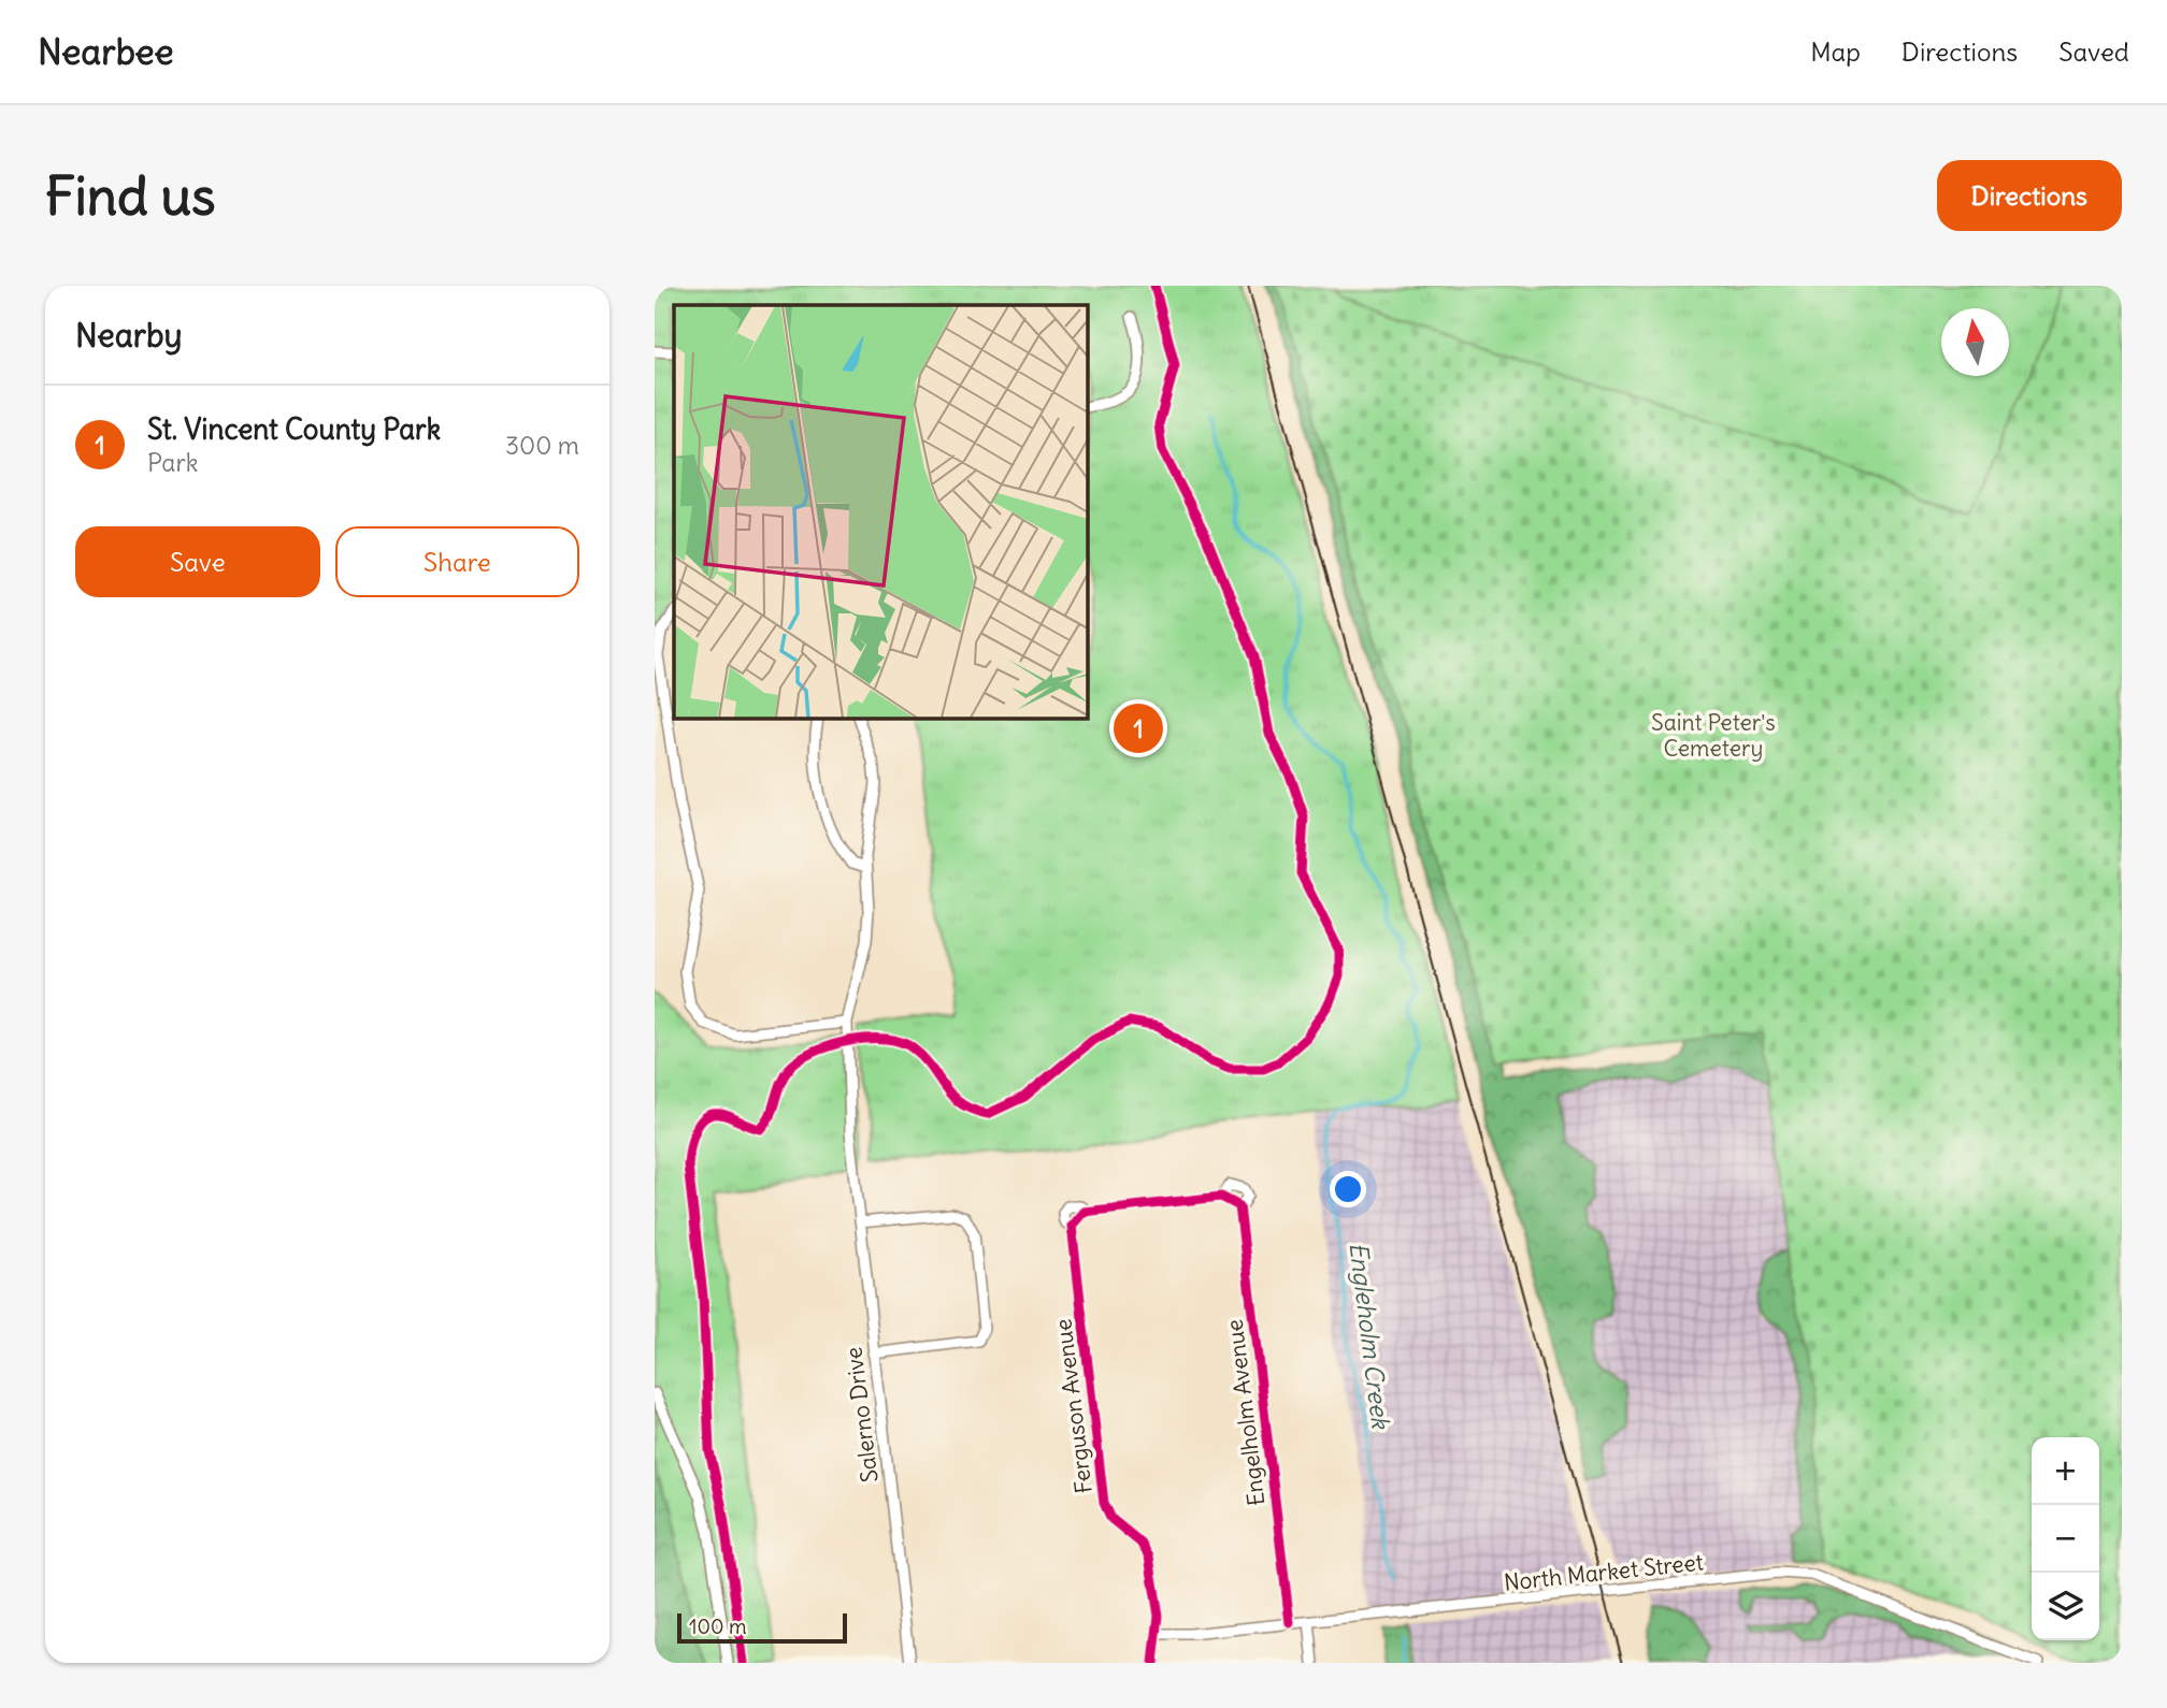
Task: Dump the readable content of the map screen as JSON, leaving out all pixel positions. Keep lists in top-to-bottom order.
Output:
{
  "streets": {
    "street": [
      "Ferguson Avenue",
      "Engelholm Avenue",
      "Salerno Drive",
      "North Market Street"
    ]
  },
  "crossings": [
    ["Ferguson Avenue", "Engelholm Avenue"],
    ["Ferguson Avenue", "North Market Street"],
    ["Engelholm Avenue", "North Market Street"]
  ],
  "water": ["Engleholm Creek"],
  "parks": ["Saint Peter's Cemetery"],
  "scale_bar": "100 m",
  "north": "top",
  "page": {
    "header": "Nearbee",
    "nav": ["Map", "Directions", "Saved"],
    "buttons": [
      "Directions",
      ["Save", "Share"]
    ],
    "title": "Find us",
    "heading": "Nearby",
    "list": [
      {
        "mark": "1",
        "name": "St. Vincent County Park",
        "note": "Park",
        "value": "300 m"
      }
    ],
    "pins": "1",
    "map_buttons": ["+", "−"],
    "scale": "100 m"
  }
}
